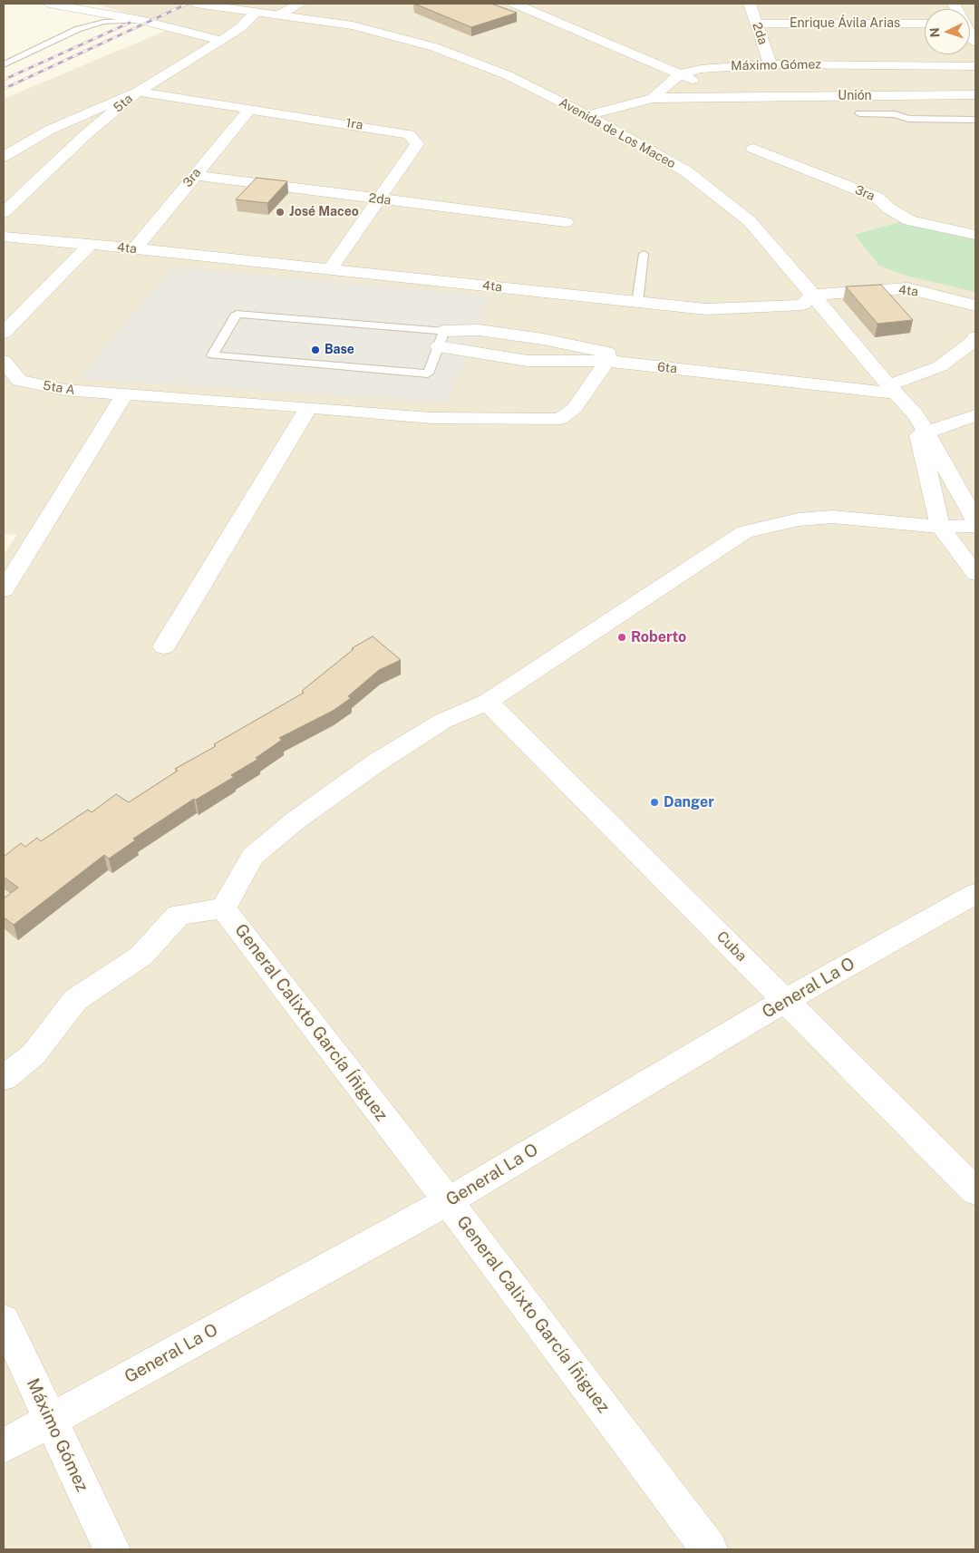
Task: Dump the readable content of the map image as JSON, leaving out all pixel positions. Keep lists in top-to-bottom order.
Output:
{
  "streets": {
    "street": [
      "Enrique Ávila Arias",
      "2da",
      "Máximo Gómez",
      "Unión",
      "5ta",
      "1ra",
      "Avenida de Los Maceo",
      "3ra",
      "4ta",
      "6ta",
      "5ta A",
      "Cuba",
      "General La O",
      "General Calixto García Íñiguez"
    ]
  },
  "crossings": [
    ["Enrique Ávila Arias", "2da"],
    ["2da", "Máximo Gómez"],
    ["2da", "1ra"],
    ["2da", "3ra"],
    ["Máximo Gómez", "Unión"],
    ["Máximo Gómez", "Avenida de Los Maceo"],
    ["Máximo Gómez", "General La O"],
    ["5ta", "1ra"],
    ["5ta", "Avenida de Los Maceo"],
    ["1ra", "3ra"],
    ["1ra", "4ta"],
    ["Avenida de Los Maceo", "4ta"],
    ["Avenida de Los Maceo", "6ta"],
    ["3ra", "4ta"],
    ["6ta", "5ta A"],
    ["Cuba", "General La O"],
    ["General La O", "General Calixto García Íñiguez"]
  ],
  "places": [
    "José Maceo",
    "Base",
    "Roberto",
    "Danger"
  ],
  "north": "left"
}
